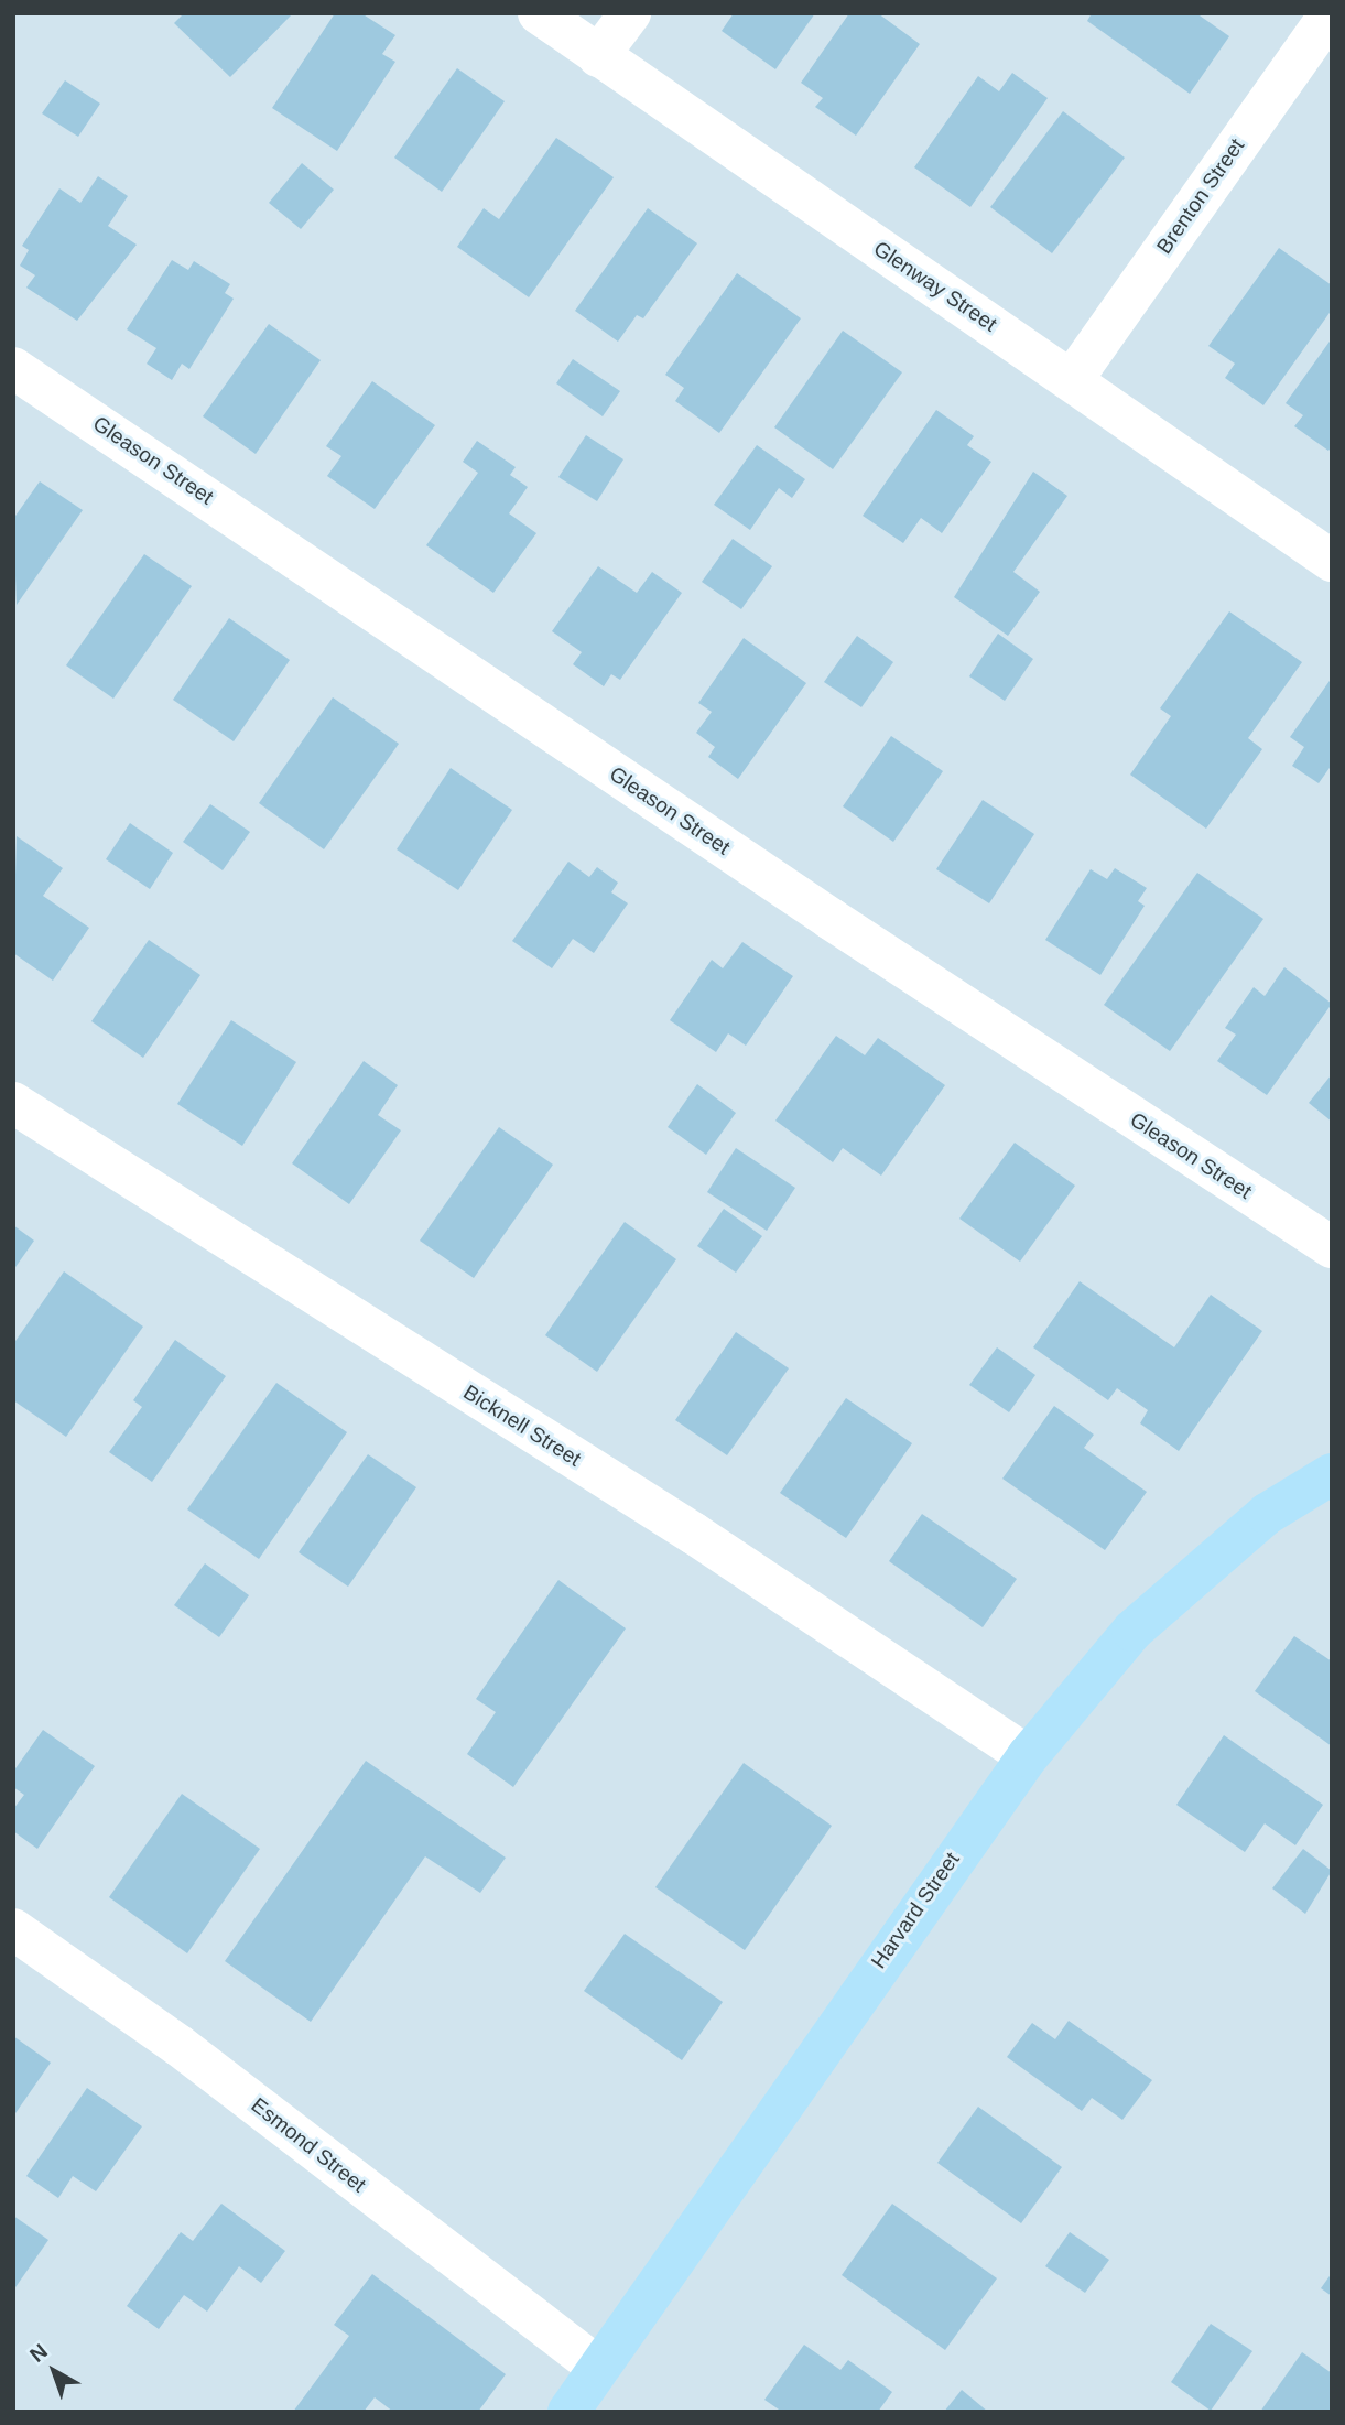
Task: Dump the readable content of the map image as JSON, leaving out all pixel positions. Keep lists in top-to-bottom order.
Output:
{
  "streets": {
    "main road": ["Harvard Street"],
    "street": [
      "Brenton Street",
      "Glenway Street",
      "Gleason Street",
      "Bicknell Street",
      "Esmond Street"
    ]
  },
  "crossings": [
    ["Brenton Street", "Glenway Street"],
    ["Bicknell Street", "Harvard Street"],
    ["Harvard Street", "Esmond Street"]
  ],
  "north": "top left"
}
